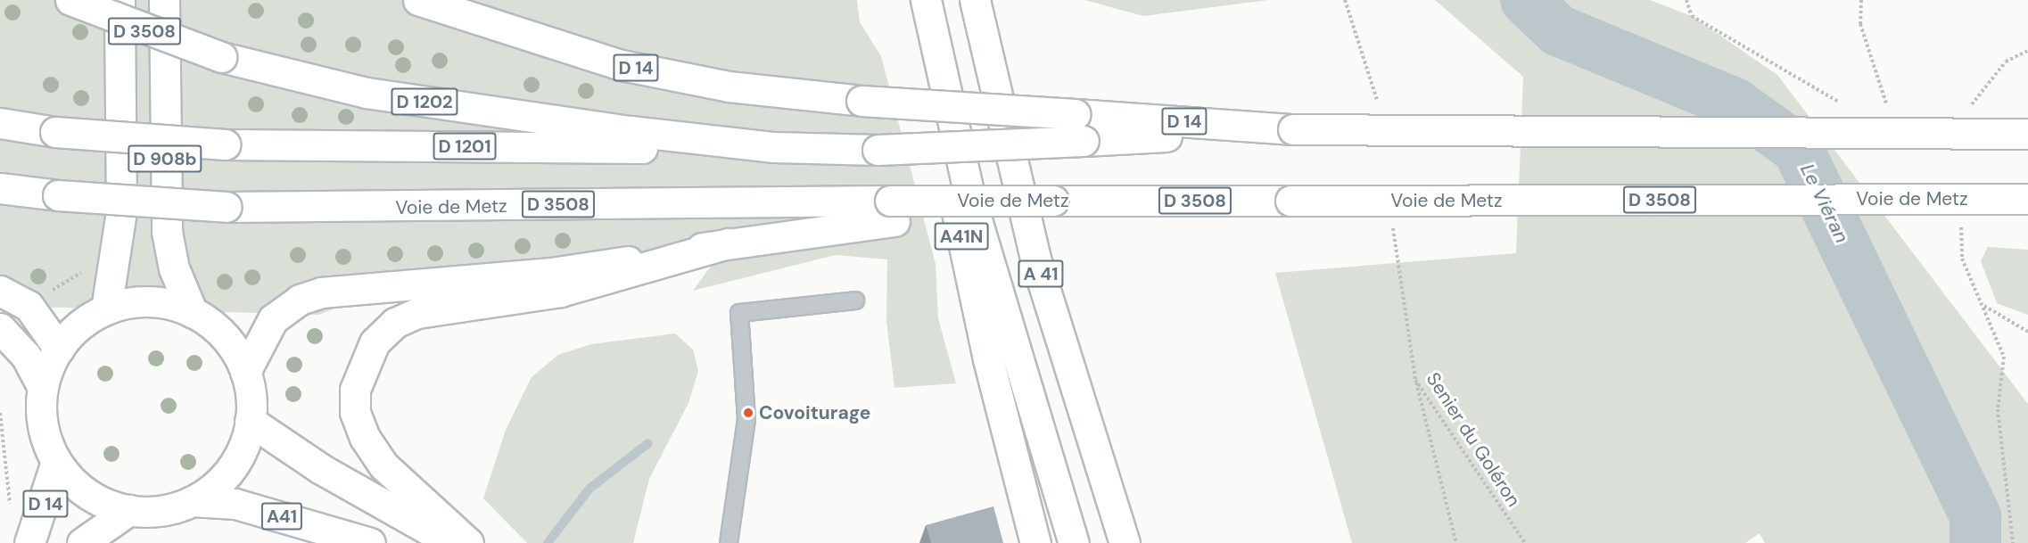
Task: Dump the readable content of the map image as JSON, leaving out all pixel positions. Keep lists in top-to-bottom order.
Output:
{
  "streets": {
    "main road": [
      "D 3508",
      "D 14",
      "D 1202",
      "D 1201",
      "D 908b",
      "Voie de Metz",
      "A41N",
      "A 41",
      "A41"
    ],
    "path": ["Senier du Goléron"]
  },
  "crossings": [
    ["D 3508", "D 1202"],
    ["D 1202", "D 1201"]
  ],
  "water": ["Le Viéran"],
  "places": ["Covoiturage"]
}
